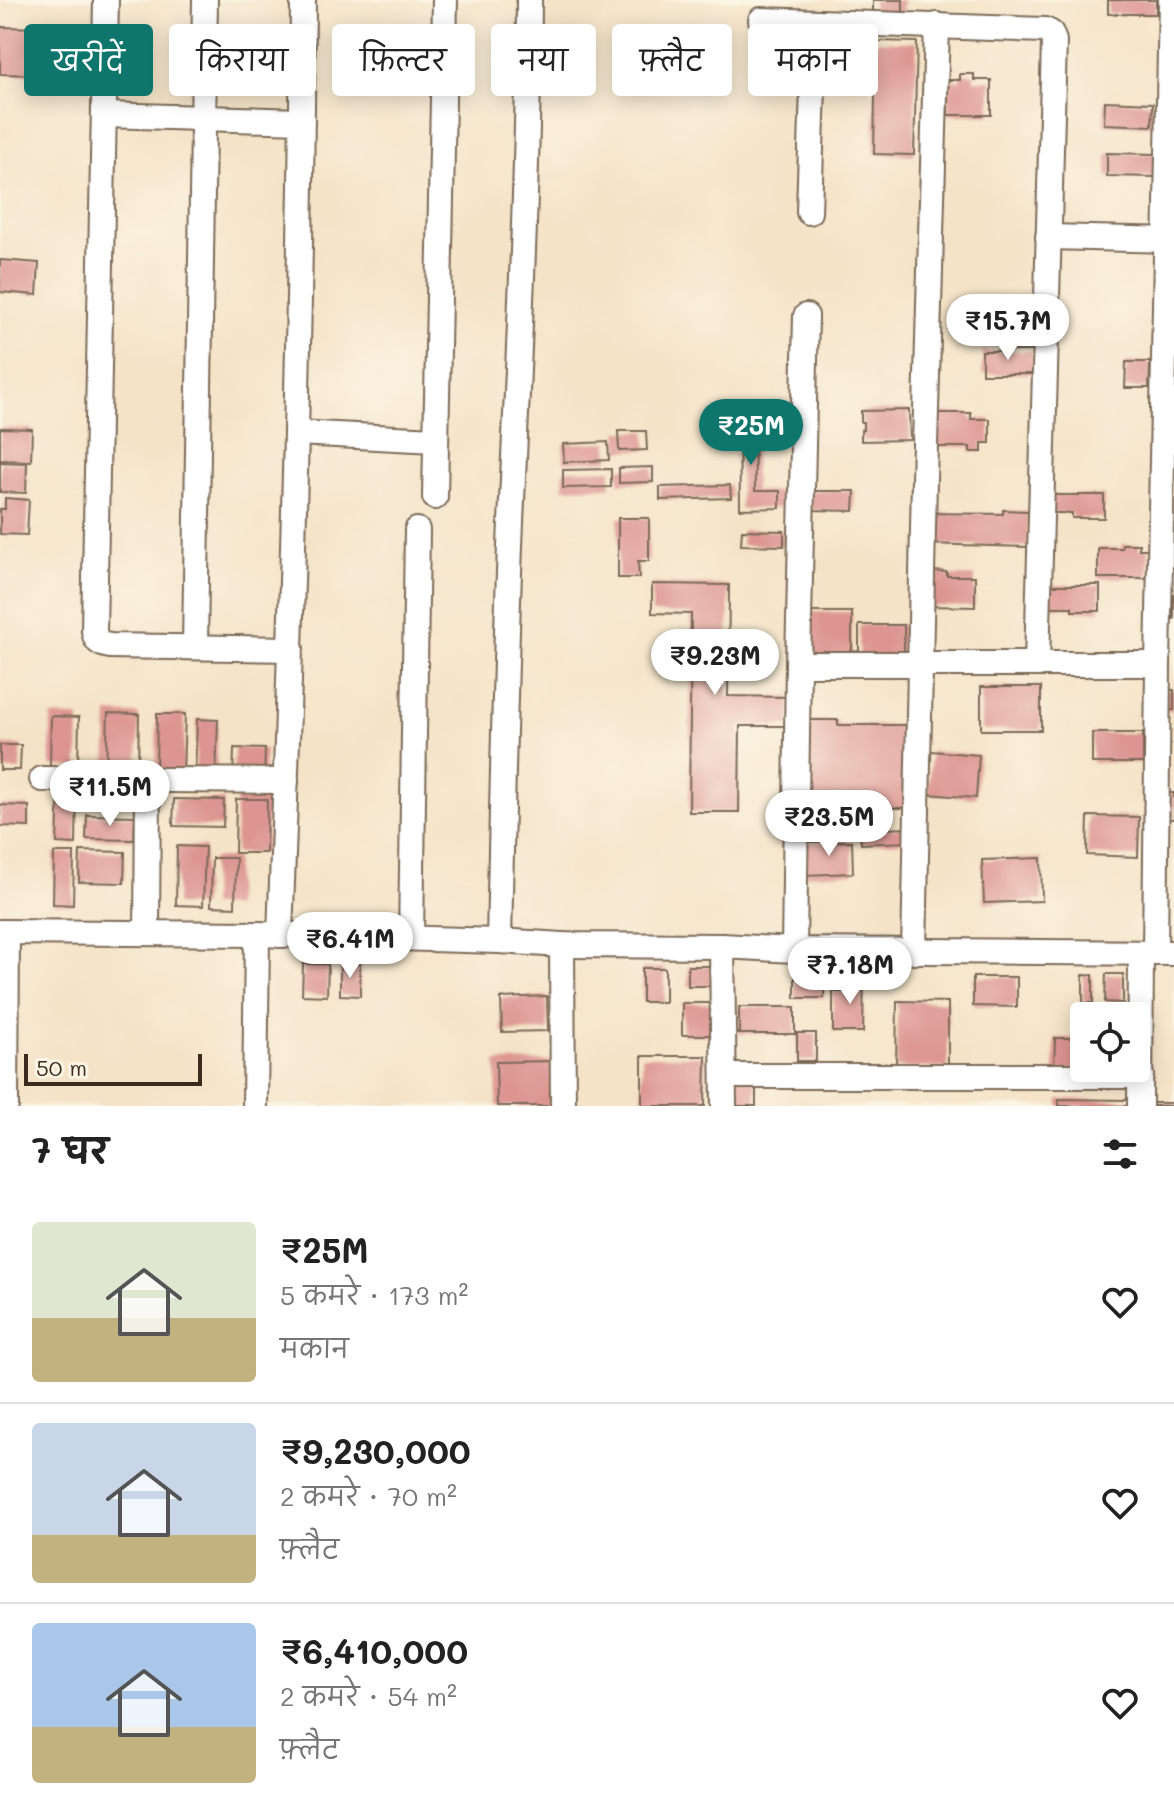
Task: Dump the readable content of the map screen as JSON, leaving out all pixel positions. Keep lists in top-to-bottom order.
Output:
{
  "scale_bar": "50 m",
  "page": {
    "chip": [
      "खरीदें",
      "किराया",
      "फ़िल्टर",
      "नया",
      "फ़्लैट",
      "मकान"
    ],
    "price": [
      "₹15.7M",
      "₹25M",
      "₹9.23M",
      "₹11.5M",
      "₹23.5M",
      "₹6.41M",
      "₹7.18M"
    ],
    "scale": "50 m",
    "heading": "7 घर",
    "list": [
      {
        "name": "₹25M",
        "note": "5 कमरे · 173 m² · मकान"
      },
      {
        "name": "₹9,230,000",
        "note": "2 कमरे · 70 m² · फ़्लैट"
      },
      {
        "name": "₹6,410,000",
        "note": "2 कमरे · 54 m² · फ़्लैट"
      }
    ]
  }
}
